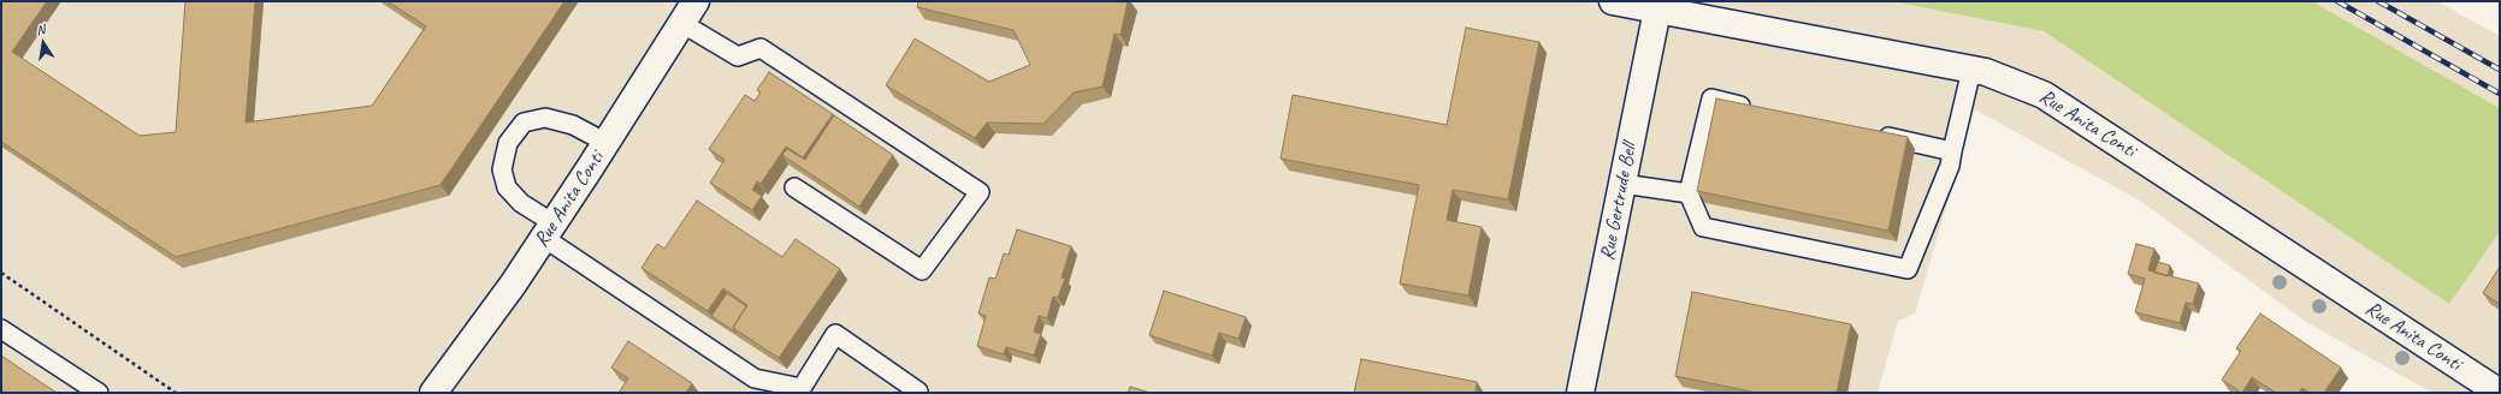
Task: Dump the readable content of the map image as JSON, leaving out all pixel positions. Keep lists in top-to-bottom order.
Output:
{
  "streets": {
    "street": ["Rue Anita Conti", "Rue Gertrude Bell"]
  },
  "crossings": [
    ["Rue Anita Conti", "Rue Gertrude Bell"]
  ],
  "north": "top"
}
